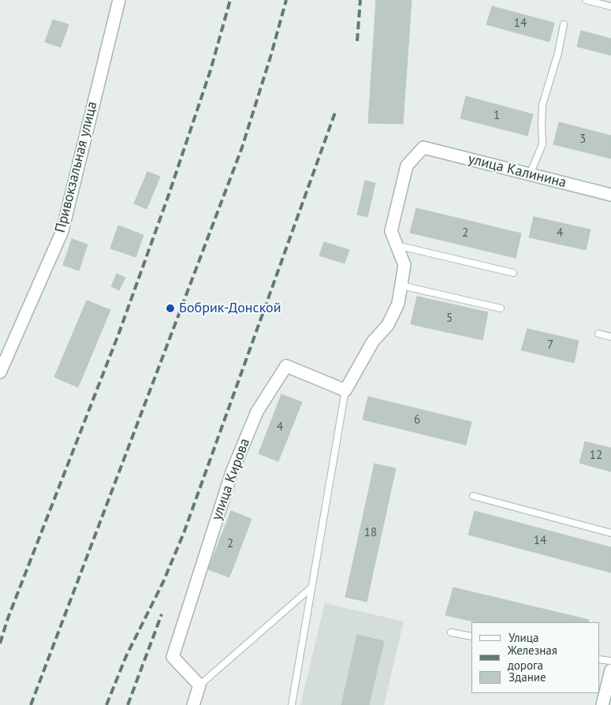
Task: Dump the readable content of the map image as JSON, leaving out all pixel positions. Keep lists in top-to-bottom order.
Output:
{
  "streets": {
    "street": ["Привокзальная улица", "улица Калинина", "улица Кирова"]
  },
  "places": ["Бобрик-Донской"],
  "house_numbers": [
    "14",
    "1",
    "3",
    "2",
    "4",
    "5",
    "7",
    "6",
    "4",
    "12",
    "18",
    "14",
    "2"
  ],
  "legend": ["Улица", "Железная дорога", "Здание"]
}
